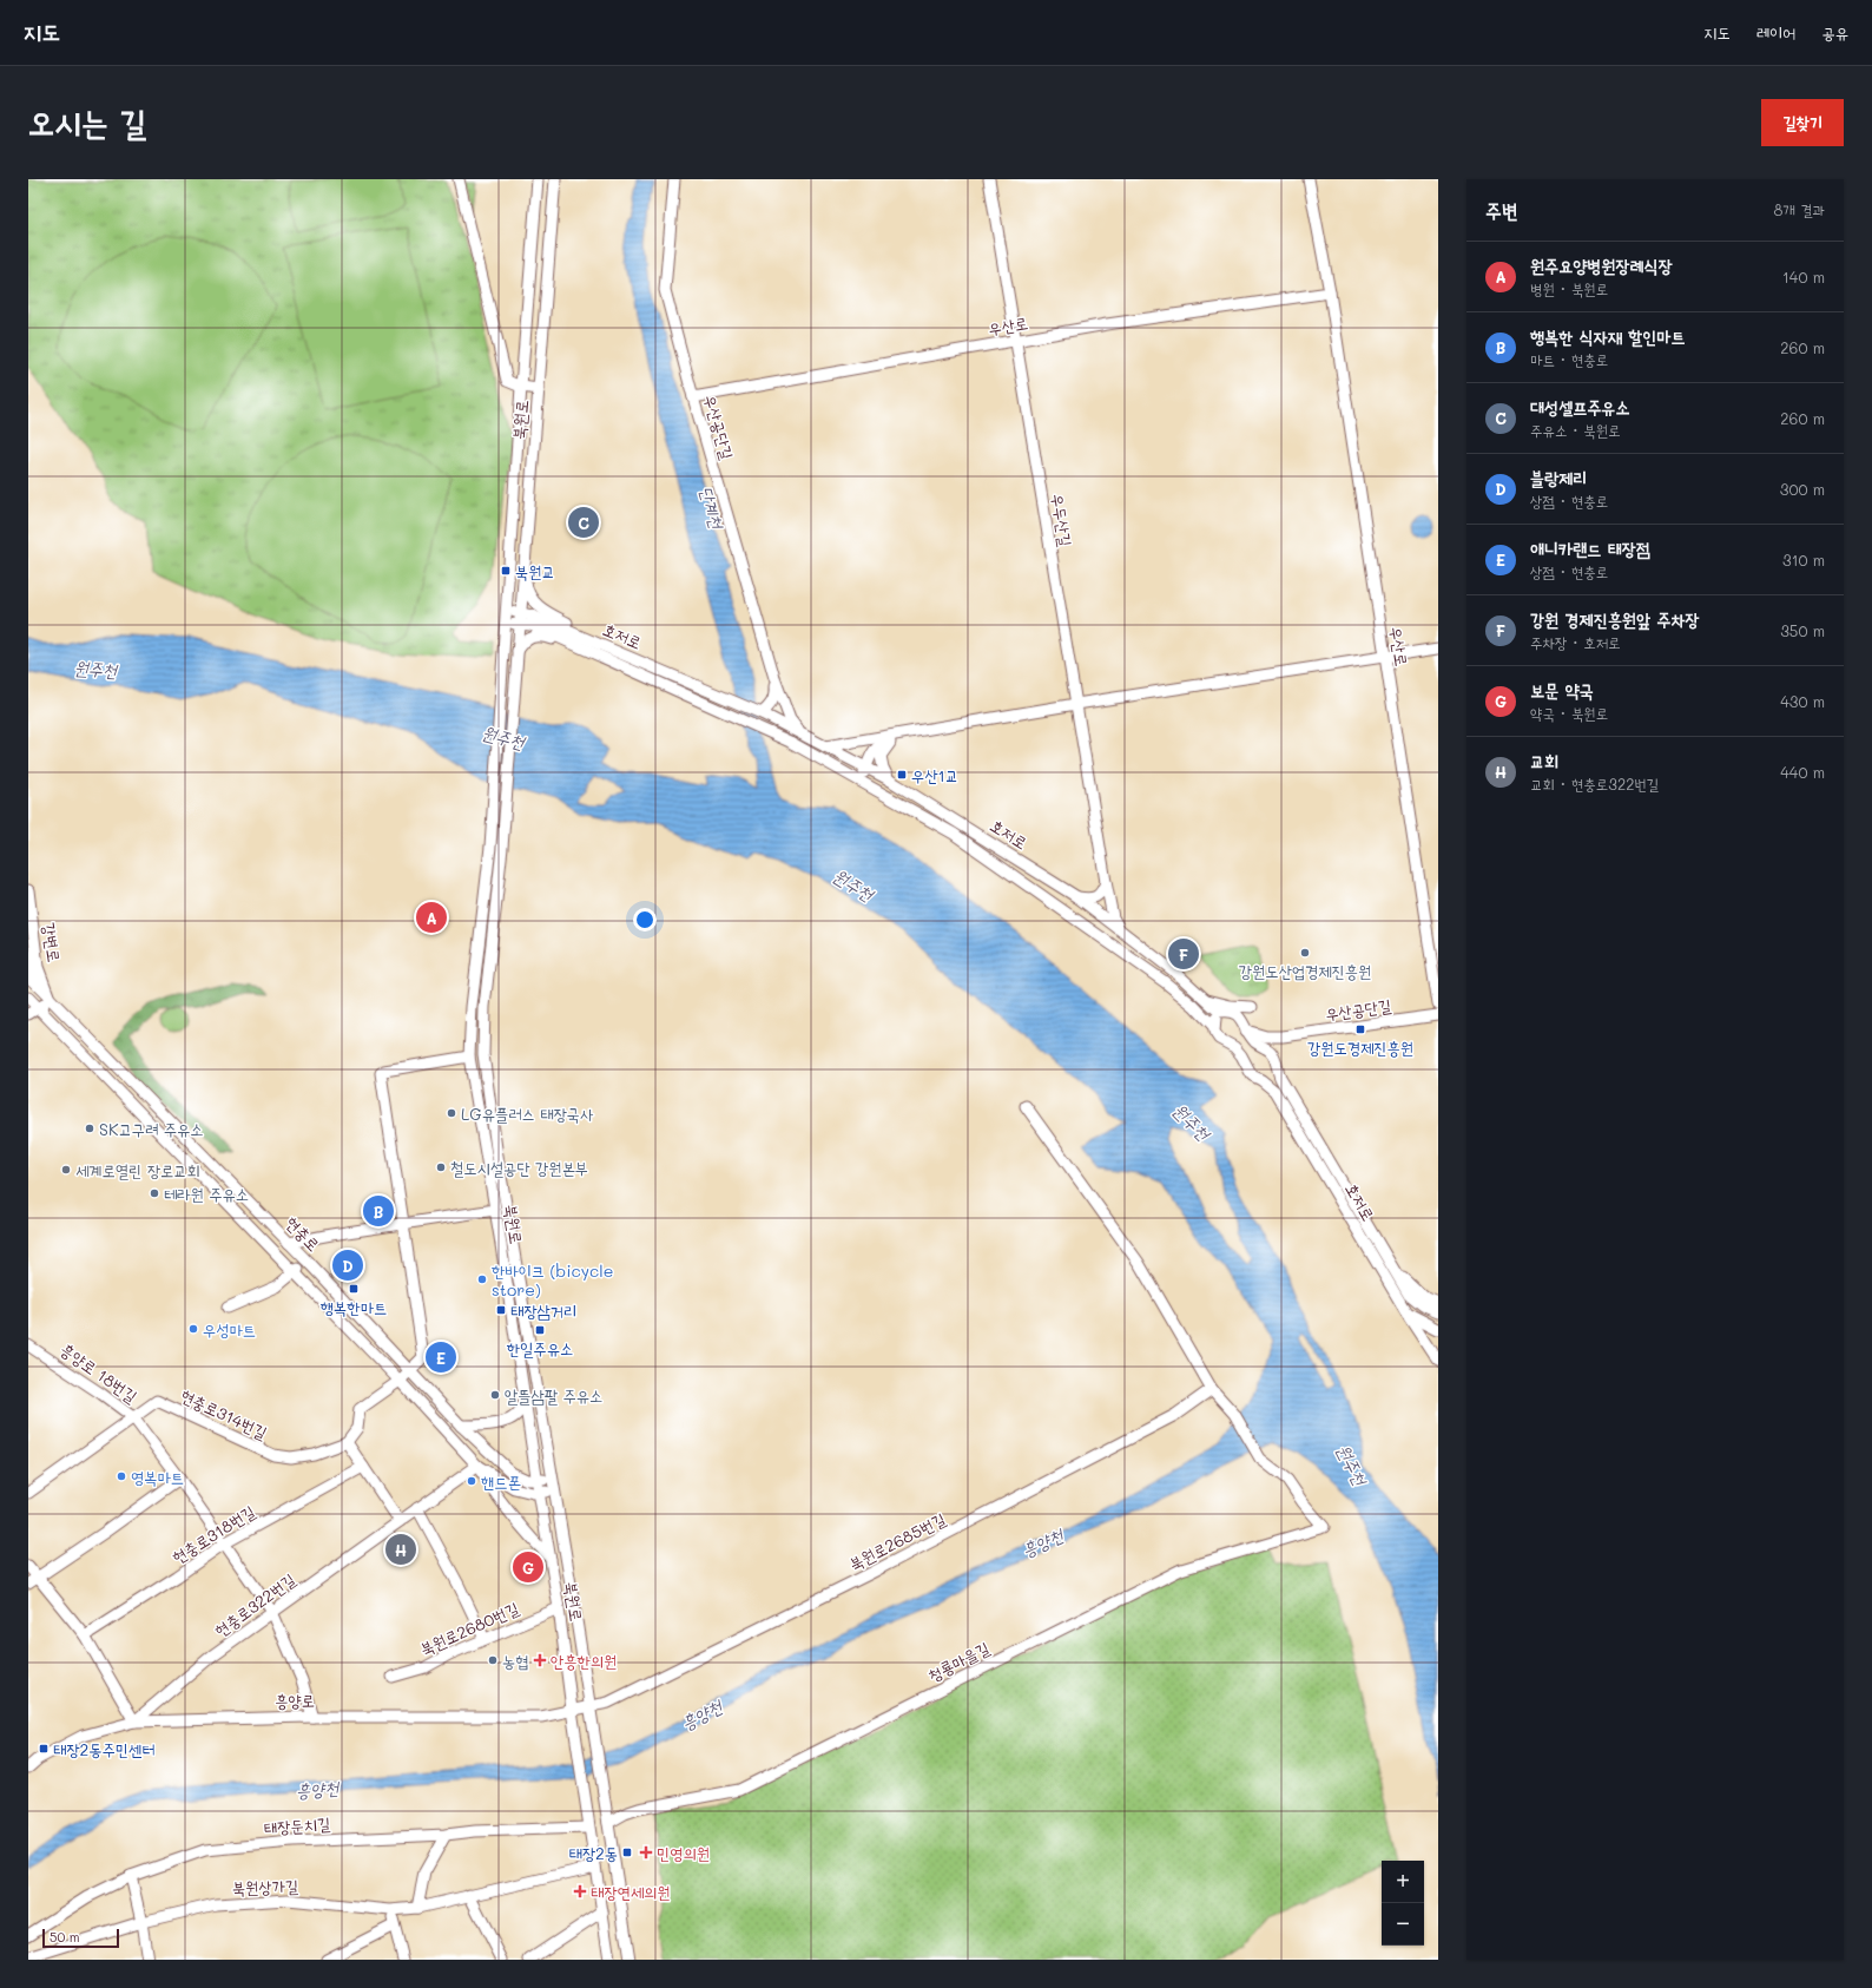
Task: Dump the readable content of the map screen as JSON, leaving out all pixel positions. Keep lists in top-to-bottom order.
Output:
{
  "streets": {
    "street": [
      "우산로",
      "북원로",
      "우산공단길",
      "우두산길",
      "호저로",
      "강변로",
      "현충로",
      "흥양로 18번길",
      "현충로314번길",
      "현충로318번길",
      "북원로2685번길",
      "현충로322번길",
      "북원로2680번길",
      "청룡마을길",
      "흥양로",
      "태장둔치길",
      "북원상가길"
    ]
  },
  "crossings": [
    ["우산로", "우산공단길"],
    ["우산로", "우두산길"],
    ["북원로", "호저로"],
    ["북원로", "현충로"],
    ["북원로", "북원로2685번길"],
    ["북원로", "북원로2680번길"],
    ["북원로", "청룡마을길"],
    ["북원로", "흥양로"],
    ["북원로", "태장둔치길"],
    ["우산공단길", "호저로"],
    ["우두산길", "호저로"],
    ["강변로", "현충로"],
    ["현충로", "현충로322번길"],
    ["흥양로 18번길", "현충로314번길"],
    ["흥양로 18번길", "현충로318번길"],
    ["흥양로 18번길", "현충로322번길"],
    ["흥양로 18번길", "흥양로"],
    ["북원로2685번길", "청룡마을길"],
    ["북원로2685번길", "흥양로"],
    ["현충로322번길", "흥양로"]
  ],
  "water": ["단계천", "원주천", "흥양천"],
  "places": {
    "transit": [
      "북원교",
      "우산1교",
      "강원도경제진흥원",
      "행복한마트",
      "태장삼거리",
      "한일주유소",
      "태장2동주민센터",
      "태장2동"
    ],
    "other": [
      "강원도산업경제진흥원",
      "LG유플러스 태장국사",
      "SK고구려 주유소",
      "철도시설공단 강원본부",
      "세계로열린 장로교회",
      "테라원 주유소",
      "한바이크 (bicycle store)",
      "우성마트",
      "알뜰삼팔 주유소",
      "영복마트",
      "핸드폰",
      "농협"
    ],
    "health": ["안흥한의원", "민영의원", "태장연세의원"]
  },
  "scale_bar": "50 m",
  "page": {
    "header": "지도",
    "nav": ["지도", "레이어", "공유"],
    "buttons": "길찾기",
    "title": "오시는 길",
    "heading": ["주변", "8개 결과"],
    "list": [
      {
        "mark": "A",
        "name": "원주요양병원장례식장",
        "note": "병원 · 북원로",
        "value": "140 m"
      },
      {
        "mark": "B",
        "name": "행복한 식자재 할인마트",
        "note": "마트 · 현충로",
        "value": "260 m"
      },
      {
        "mark": "C",
        "name": "대성셀프주유소",
        "note": "주유소 · 북원로",
        "value": "260 m"
      },
      {
        "mark": "D",
        "name": "블랑제리",
        "note": "상점 · 현충로",
        "value": "300 m"
      },
      {
        "mark": "E",
        "name": "애니카랜드 태장점",
        "note": "상점 · 현충로",
        "value": "310 m"
      },
      {
        "mark": "F",
        "name": "강원 경제진흥원앞 주차장",
        "note": "주차장 · 호저로",
        "value": "350 m"
      },
      {
        "mark": "G",
        "name": "보문 약국",
        "note": "약국 · 북원로",
        "value": "430 m"
      },
      {
        "mark": "H",
        "name": "교회",
        "note": "교회 · 현충로322번길",
        "value": "440 m"
      }
    ],
    "pins": [
      "C",
      "A",
      "F",
      "B",
      "D",
      "E",
      "H",
      "G"
    ],
    "map_buttons": ["+", "−"],
    "scale": "50 m"
  }
}
